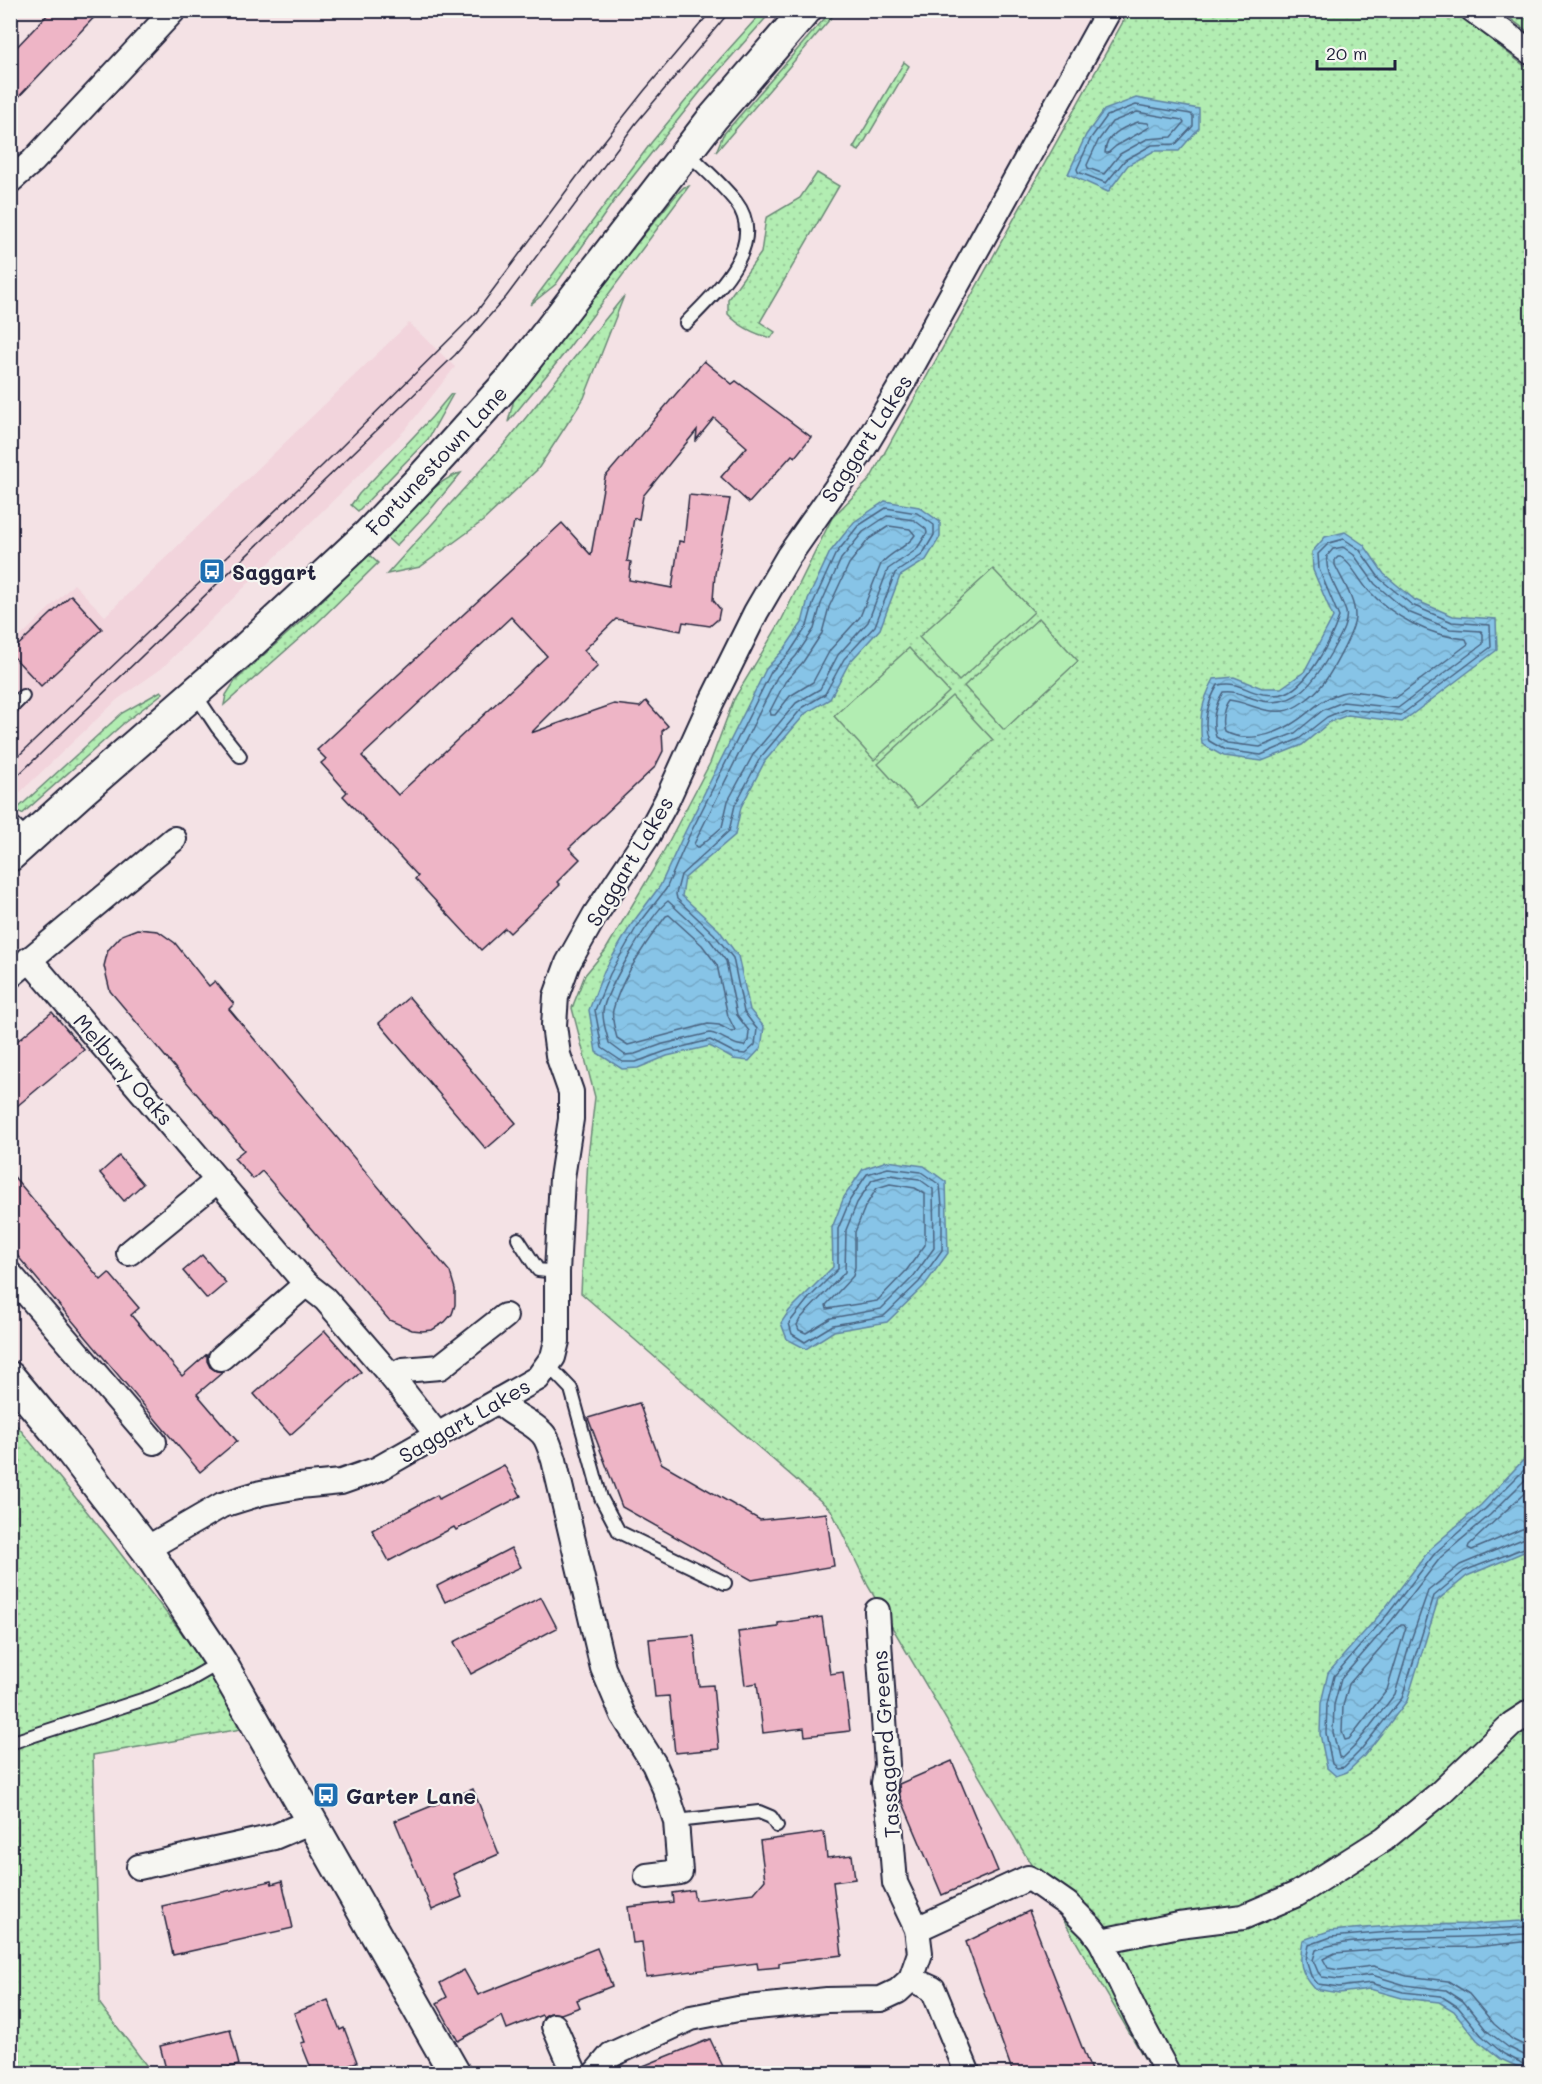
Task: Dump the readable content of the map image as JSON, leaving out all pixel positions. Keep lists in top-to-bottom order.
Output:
{
  "streets": {
    "street": [
      "Saggart Lakes",
      "Fortunestown Lane",
      "Melbury Oaks",
      "Tassagard Greens"
    ]
  },
  "crossings": [
    ["Saggart Lakes", "Melbury Oaks"]
  ],
  "places": {
    "bus stop": ["Saggart", "Garter Lane"]
  },
  "scale_bar": "20 m"
}
